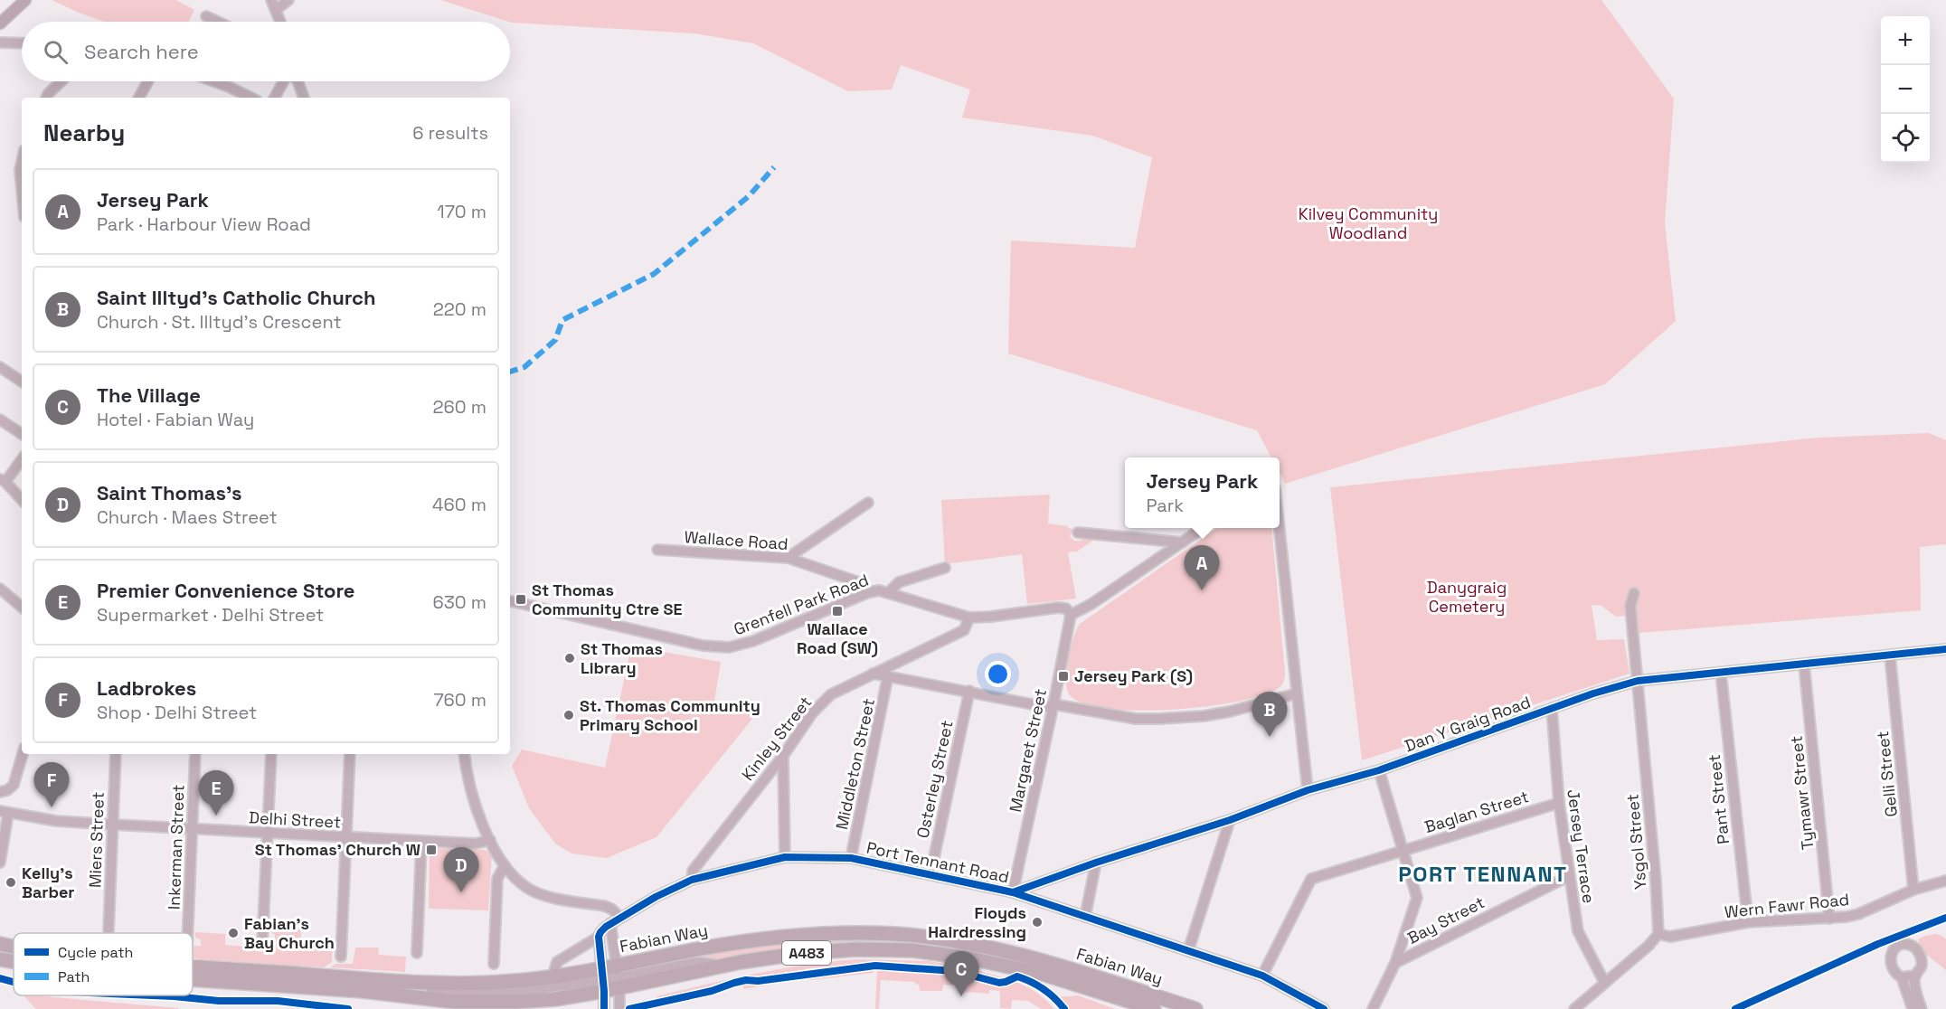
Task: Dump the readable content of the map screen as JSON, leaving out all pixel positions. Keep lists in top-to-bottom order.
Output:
{
  "streets": {
    "highway": ["Fabian Way", "A483"],
    "street": [
      "Wallace Road",
      "Grenfell Park Road",
      "Dan Y Graig Road",
      "Kinley Street",
      "Margaret Street",
      "Middleton Street",
      "Gelli Street",
      "Osterley Street",
      "Tymawr Street",
      "Pant Street",
      "Baglan Street",
      "Delhi Street",
      "Miers Street",
      "Ysgol Street",
      "Jersey Terrace",
      "Inkerman Street",
      "Port Tennant Road",
      "Wern Fawr Road",
      "Bay Street"
    ]
  },
  "crossings": [
    ["Wallace Road", "Grenfell Park Road"],
    ["Grenfell Park Road", "Kinley Street"],
    ["Grenfell Park Road", "Margaret Street"],
    ["Dan Y Graig Road", "Margaret Street"],
    ["Dan Y Graig Road", "Gelli Street"],
    ["Dan Y Graig Road", "Tymawr Street"],
    ["Dan Y Graig Road", "Pant Street"],
    ["Dan Y Graig Road", "Ysgol Street"],
    ["Dan Y Graig Road", "Jersey Terrace"],
    ["Dan Y Graig Road", "Port Tennant Road"],
    ["Kinley Street", "Port Tennant Road"],
    ["Margaret Street", "Port Tennant Road"],
    ["Middleton Street", "Port Tennant Road"],
    ["Gelli Street", "Wern Fawr Road"],
    ["Osterley Street", "Port Tennant Road"],
    ["Tymawr Street", "Wern Fawr Road"],
    ["Pant Street", "Wern Fawr Road"],
    ["Baglan Street", "Jersey Terrace"],
    ["Baglan Street", "Port Tennant Road"],
    ["Delhi Street", "Miers Street"],
    ["Delhi Street", "Inkerman Street"],
    ["Ysgol Street", "Wern Fawr Road"],
    ["Jersey Terrace", "Bay Street"],
    ["Port Tennant Road", "Fabian Way"]
  ],
  "districts": ["PORT TENNANT"],
  "parks": ["Kilvey Community Woodland", "Danygraig Cemetery"],
  "places": {
    "transit": [
      "St Thomas Community Ctre SE",
      "Wallace Road (SW)",
      "Jersey Park (S)",
      "St Thomas' Church W"
    ],
    "other": [
      "St Thomas Library",
      "St. Thomas Community Primary School",
      "Kelly's Barber",
      "Floyds Hairdressing",
      "Fabian's Bay Church"
    ]
  },
  "legend": ["Cycle path", "Path"],
  "page": {
    "map_buttons": ["+", "−"],
    "search": "Search here",
    "heading": ["Nearby", "6 results"],
    "list": [
      {
        "mark": "A",
        "name": "Jersey Park",
        "note": "Park · Harbour View Road",
        "value": "170 m"
      },
      {
        "mark": "B",
        "name": "Saint Illtyd's Catholic Church",
        "note": "Church · St. Illtyd's Crescent",
        "value": "220 m"
      },
      {
        "mark": "C",
        "name": "The Village",
        "note": "Hotel · Fabian Way",
        "value": "260 m"
      },
      {
        "mark": "D",
        "name": "Saint Thomas's",
        "note": "Church · Maes Street",
        "value": "460 m"
      },
      {
        "mark": "E",
        "name": "Premier Convenience Store",
        "note": "Supermarket · Delhi Street",
        "value": "630 m"
      },
      {
        "mark": "F",
        "name": "Ladbrokes",
        "note": "Shop · Delhi Street",
        "value": "760 m"
      }
    ],
    "popup": ["Jersey Park", "Park"],
    "pins": [
      "A",
      "B",
      "F",
      "E",
      "D",
      "C"
    ]
  }
}
